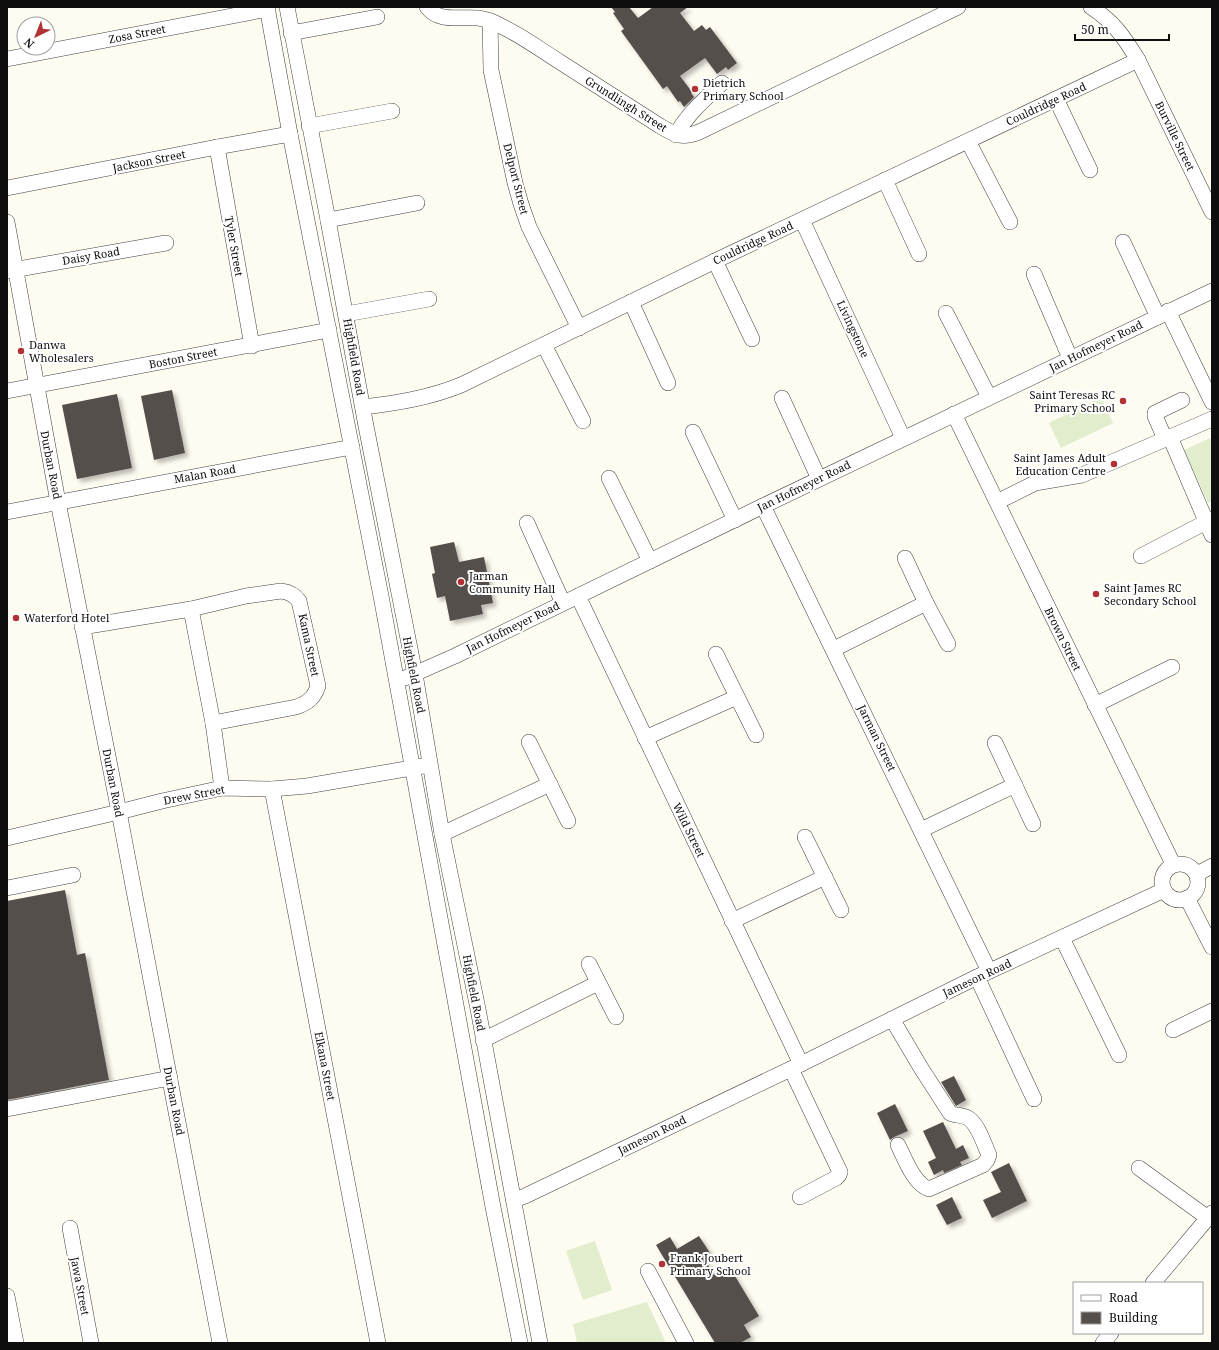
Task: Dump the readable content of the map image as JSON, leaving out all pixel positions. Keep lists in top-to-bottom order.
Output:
{
  "streets": {
    "street": [
      "Zosa Street",
      "Grundlingh Street",
      "Couldridge Road",
      "Burville Street",
      "Jackson Street",
      "Delport Street",
      "Tyler Street",
      "Daisy Road",
      "Livingstone",
      "Jan Hofmeyer Road",
      "Highfield Road",
      "Boston Street",
      "Durban Road",
      "Malan Road",
      "Brown Street",
      "Kama Street",
      "Jarman Street",
      "Drew Street",
      "Wild Street",
      "Jameson Road",
      "Elkana Street",
      "Jawa Street"
    ]
  },
  "crossings": [
    ["Zosa Street", "Highfield Road"],
    ["Grundlingh Street", "Delport Street"],
    ["Couldridge Road", "Burville Street"],
    ["Couldridge Road", "Delport Street"],
    ["Couldridge Road", "Livingstone"],
    ["Couldridge Road", "Highfield Road"],
    ["Jackson Street", "Tyler Street"],
    ["Jackson Street", "Highfield Road"],
    ["Tyler Street", "Boston Street"],
    ["Daisy Road", "Durban Road"],
    ["Livingstone", "Jan Hofmeyer Road"],
    ["Jan Hofmeyer Road", "Highfield Road"],
    ["Jan Hofmeyer Road", "Brown Street"],
    ["Jan Hofmeyer Road", "Jarman Street"],
    ["Jan Hofmeyer Road", "Wild Street"],
    ["Highfield Road", "Boston Street"],
    ["Highfield Road", "Malan Road"],
    ["Highfield Road", "Drew Street"],
    ["Highfield Road", "Jameson Road"],
    ["Boston Street", "Durban Road"],
    ["Durban Road", "Malan Road"],
    ["Durban Road", "Kama Street"],
    ["Durban Road", "Drew Street"],
    ["Brown Street", "Jameson Road"],
    ["Jarman Street", "Jameson Road"],
    ["Drew Street", "Elkana Street"],
    ["Wild Street", "Jameson Road"]
  ],
  "places": [
    "Dietrich Primary School",
    "Danwa Wholesalers",
    "Saint Teresas RC Primary School",
    "Saint James Adult Education Centre",
    "Jarman Community Hall",
    "Saint James RC Secondary School",
    "Waterford Hotel",
    "Frank Joubert Primary School"
  ],
  "legend": ["Road", "Building"],
  "scale_bar": "50 m",
  "north": "bottom left"
}
